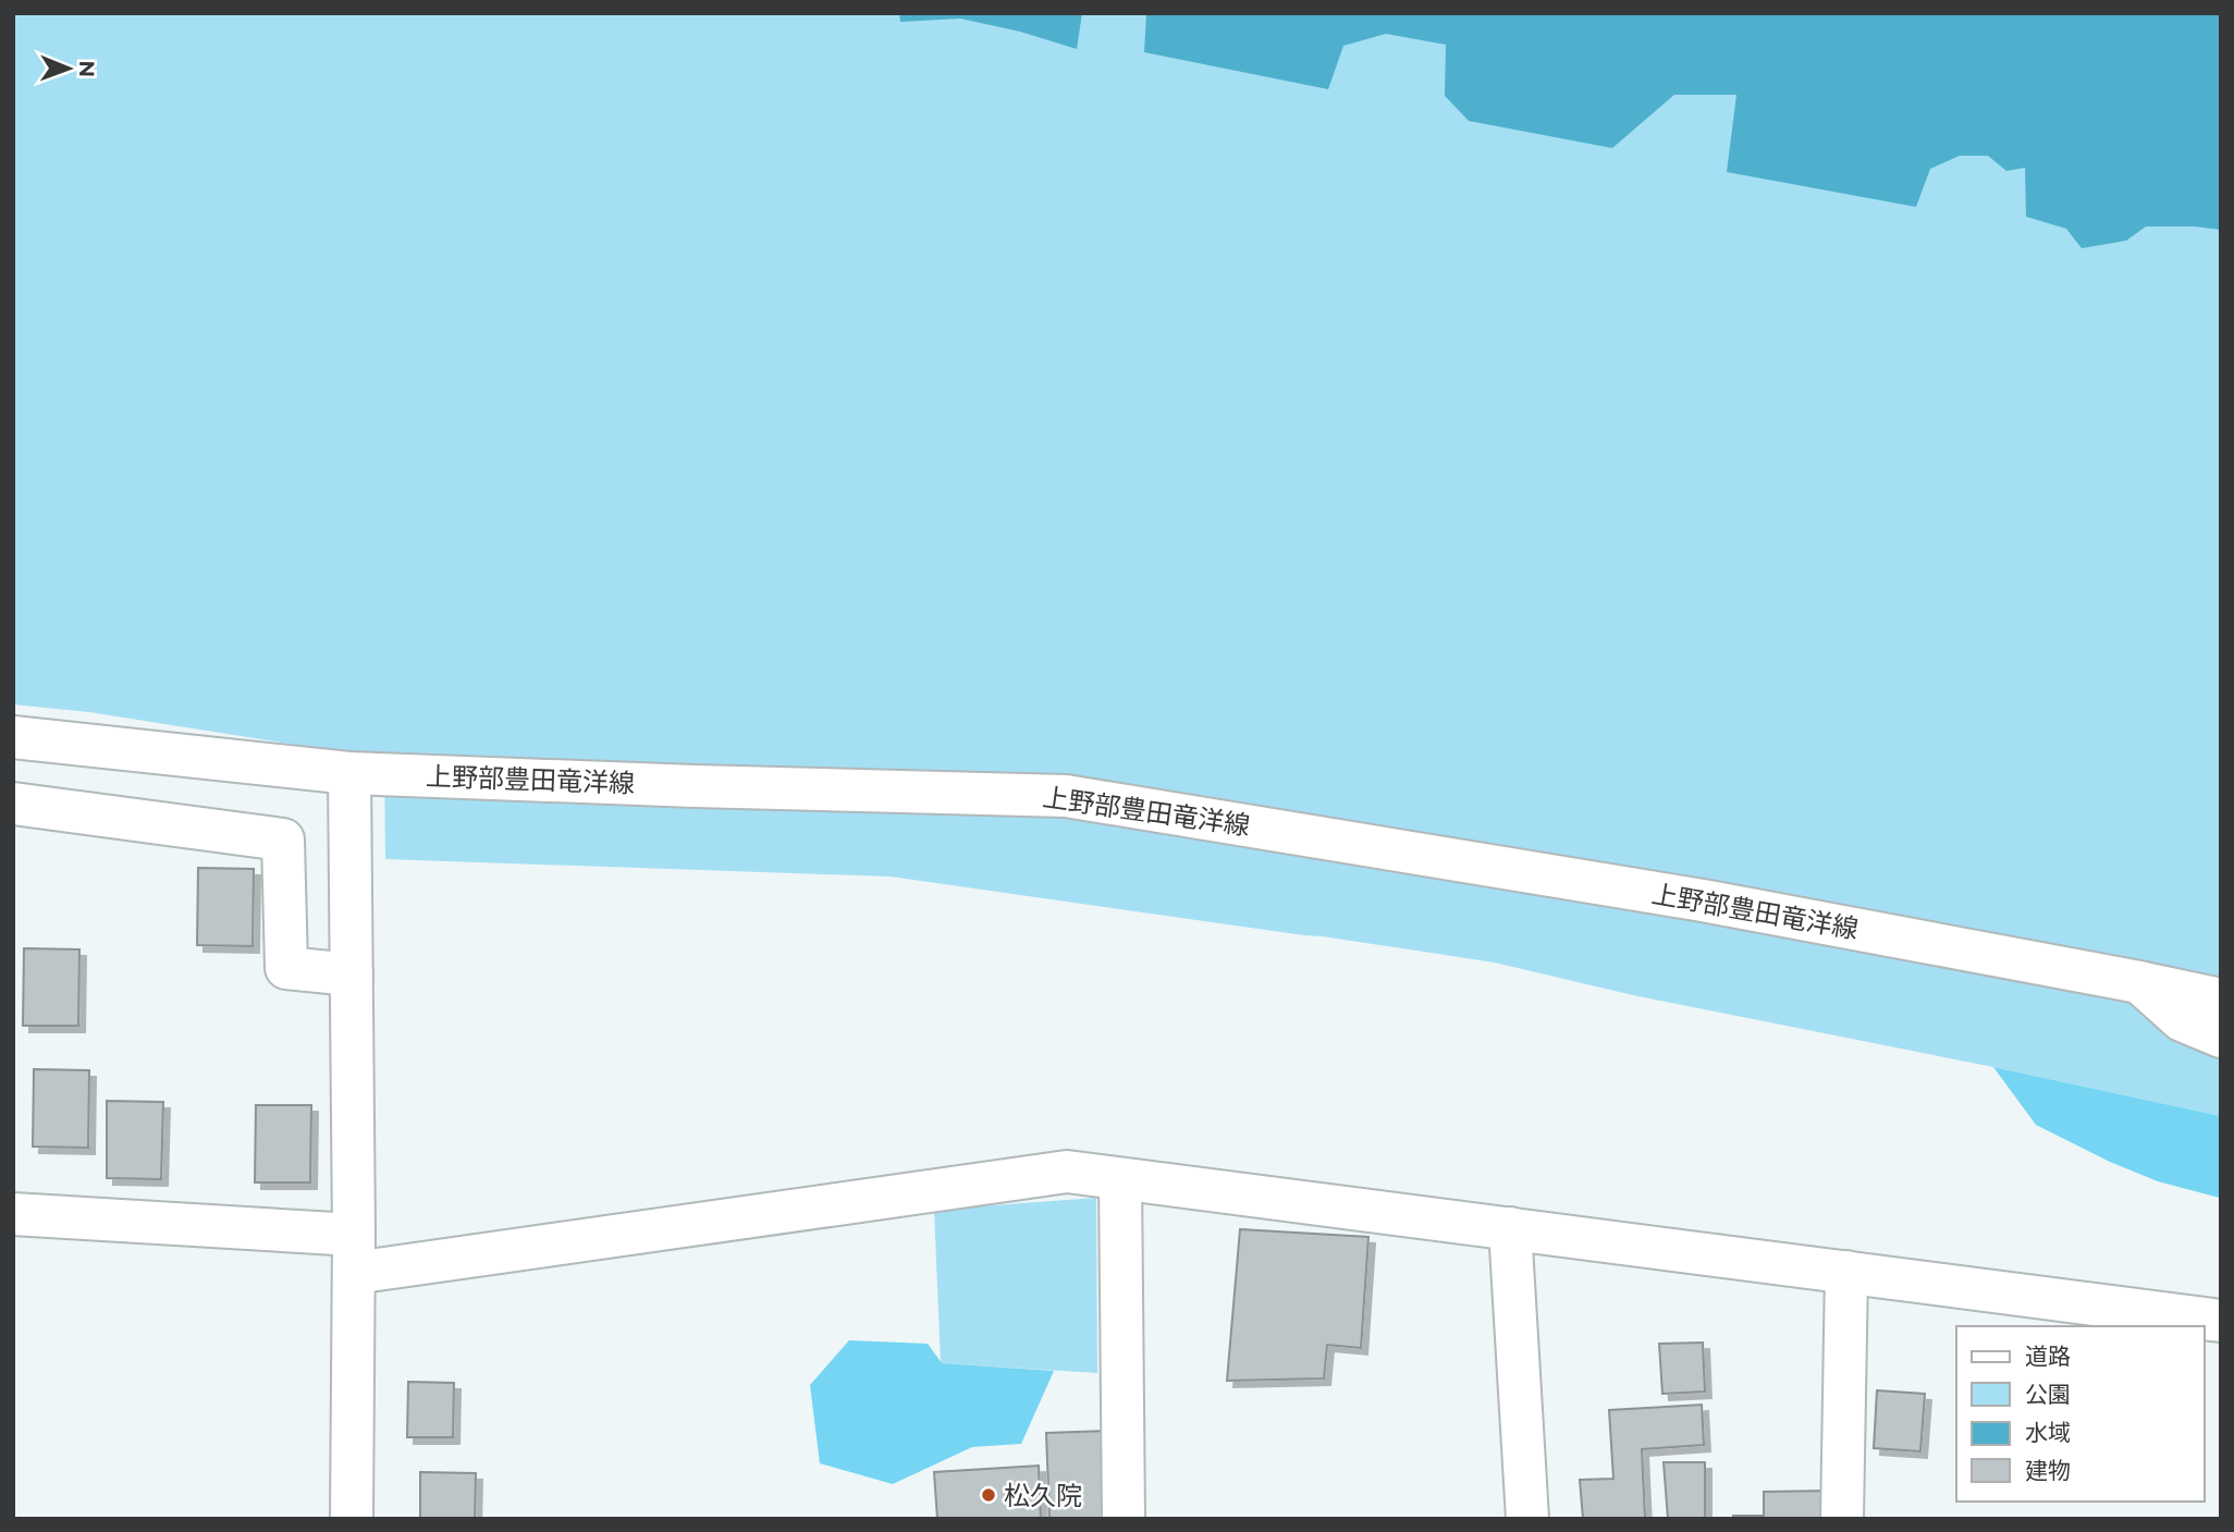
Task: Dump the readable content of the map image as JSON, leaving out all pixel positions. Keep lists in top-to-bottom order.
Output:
{
  "streets": {
    "street": ["上野部豊田竜洋線"]
  },
  "places": ["松久院"],
  "legend": [
    "道路",
    "公園",
    "水域",
    "建物"
  ],
  "north": "right"
}
